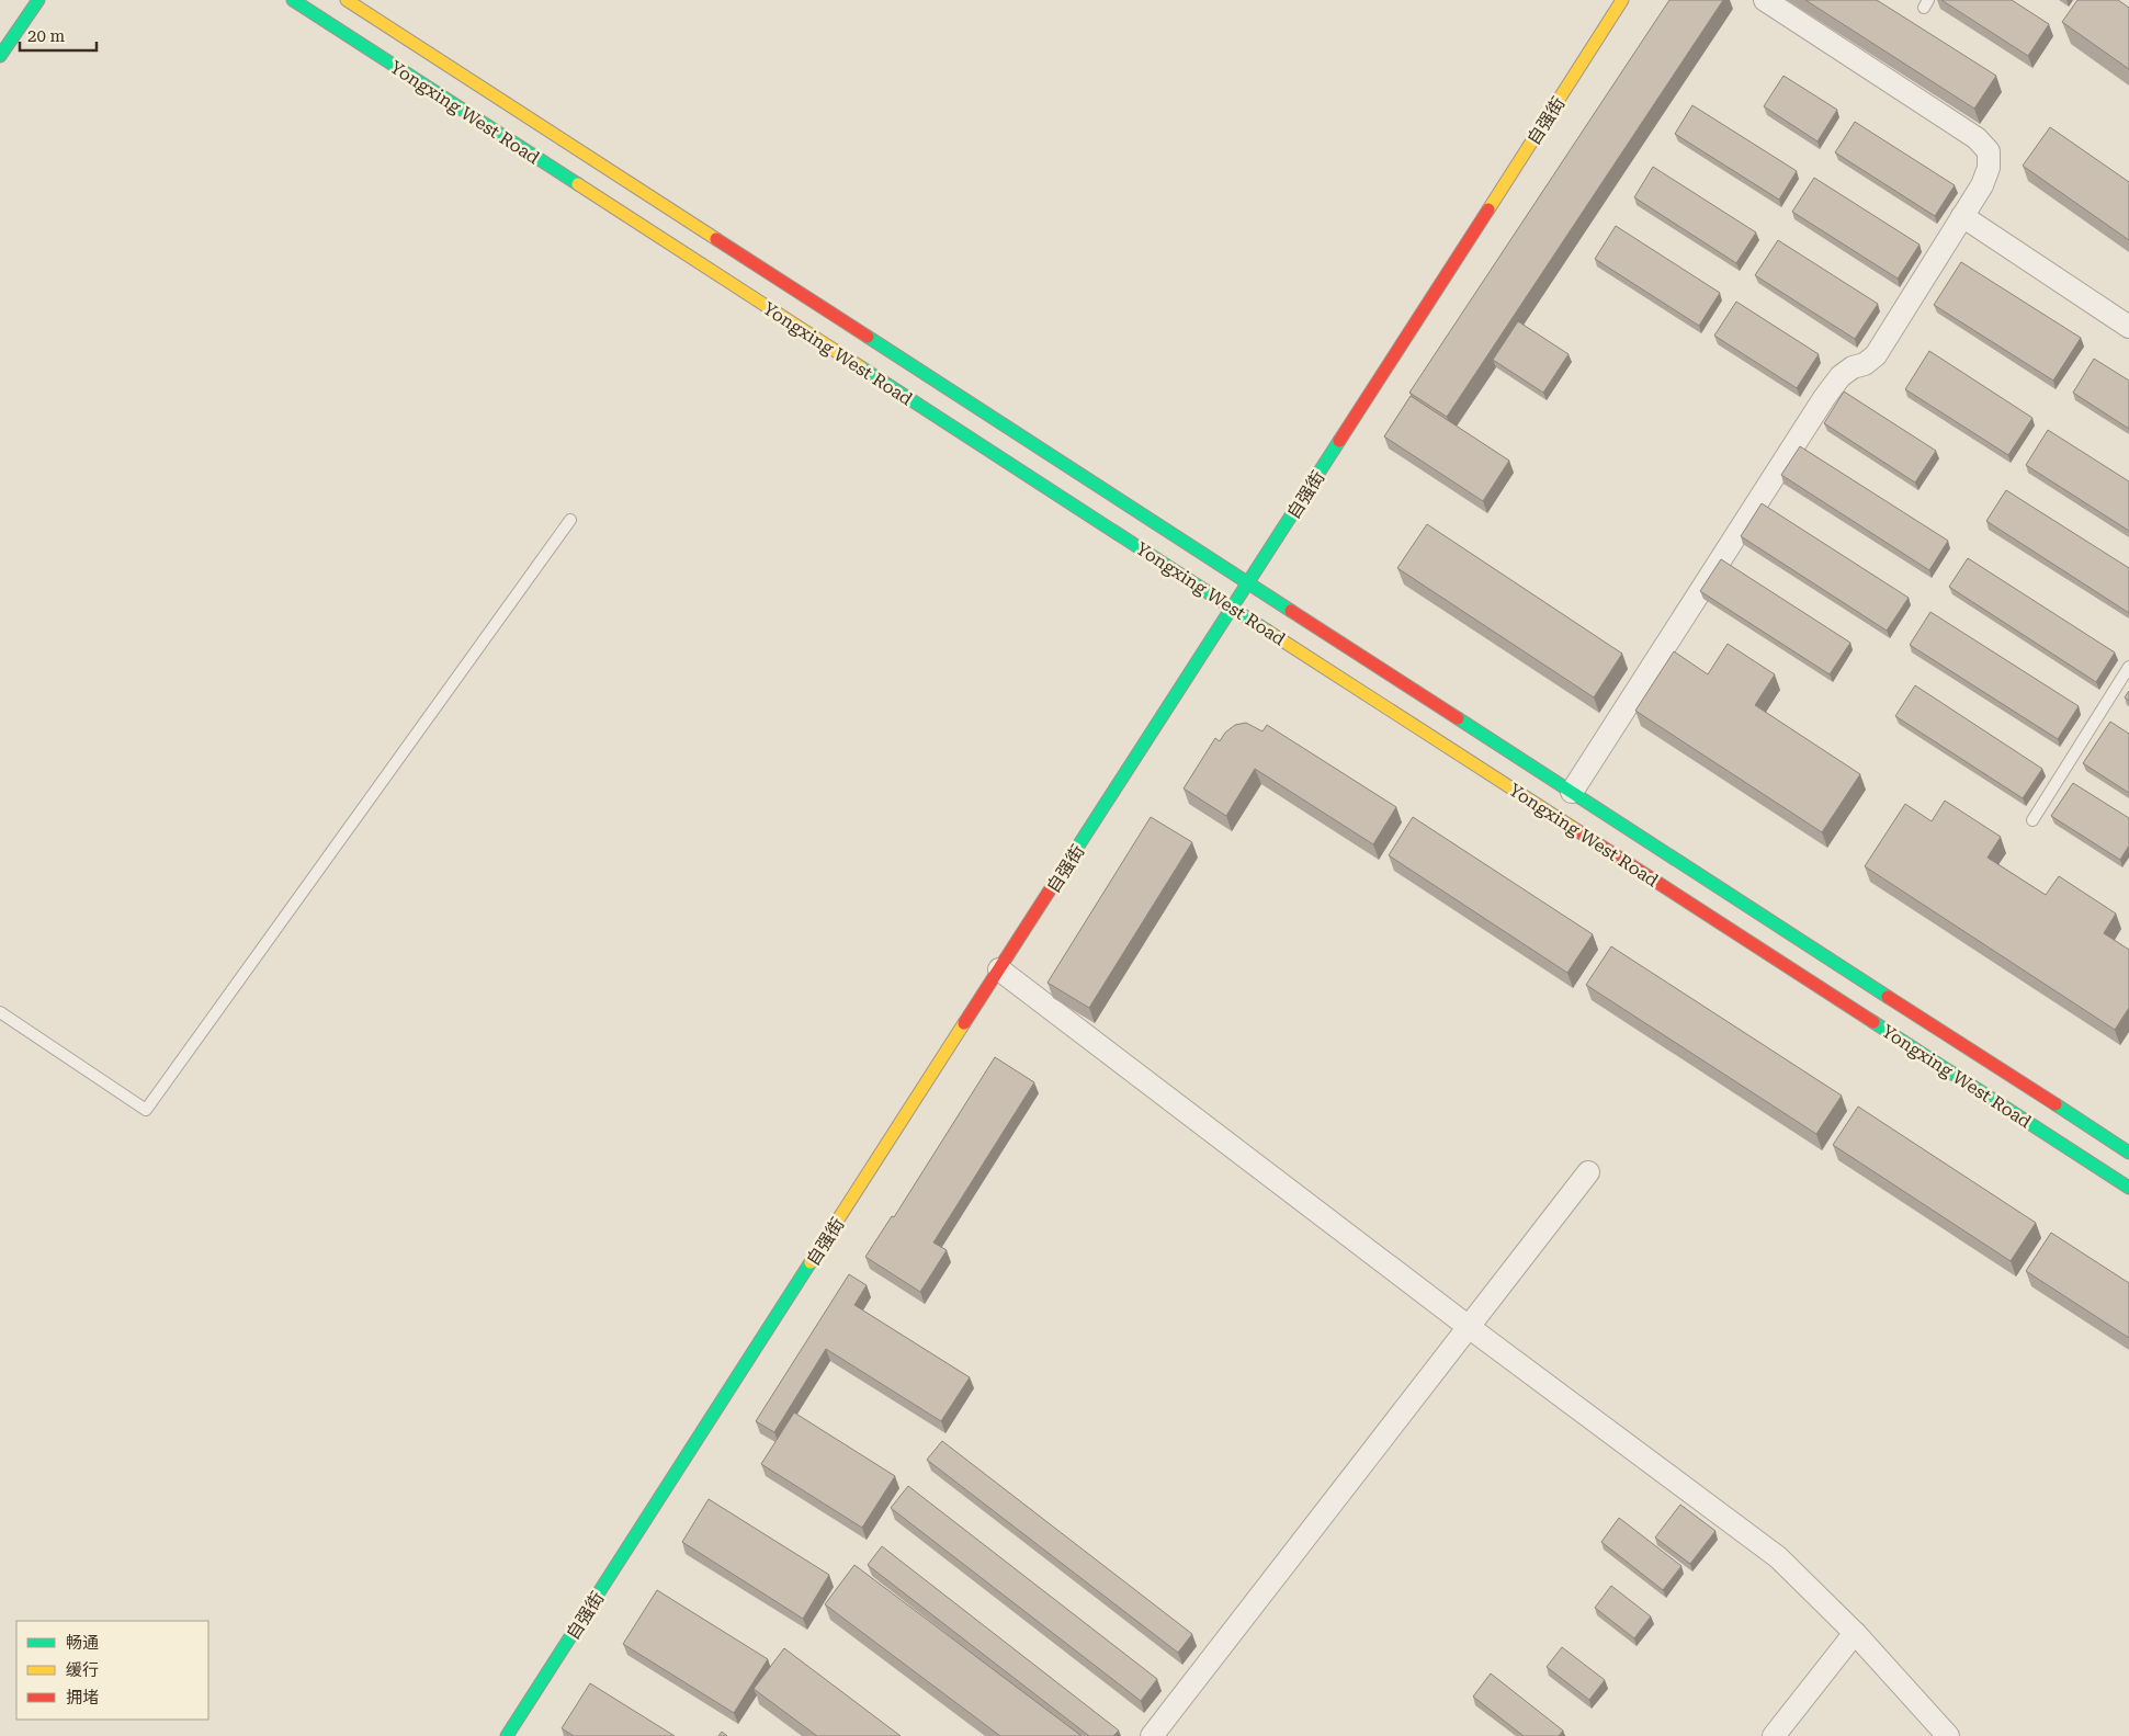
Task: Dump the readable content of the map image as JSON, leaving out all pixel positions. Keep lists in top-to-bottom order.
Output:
{
  "streets": {
    "main road": ["Yongxing West Road", "自强街"]
  },
  "crossings": [
    ["Yongxing West Road", "自强街"]
  ],
  "legend": ["畅通", "缓行", "拥堵"],
  "scale_bar": "20 m"
}
